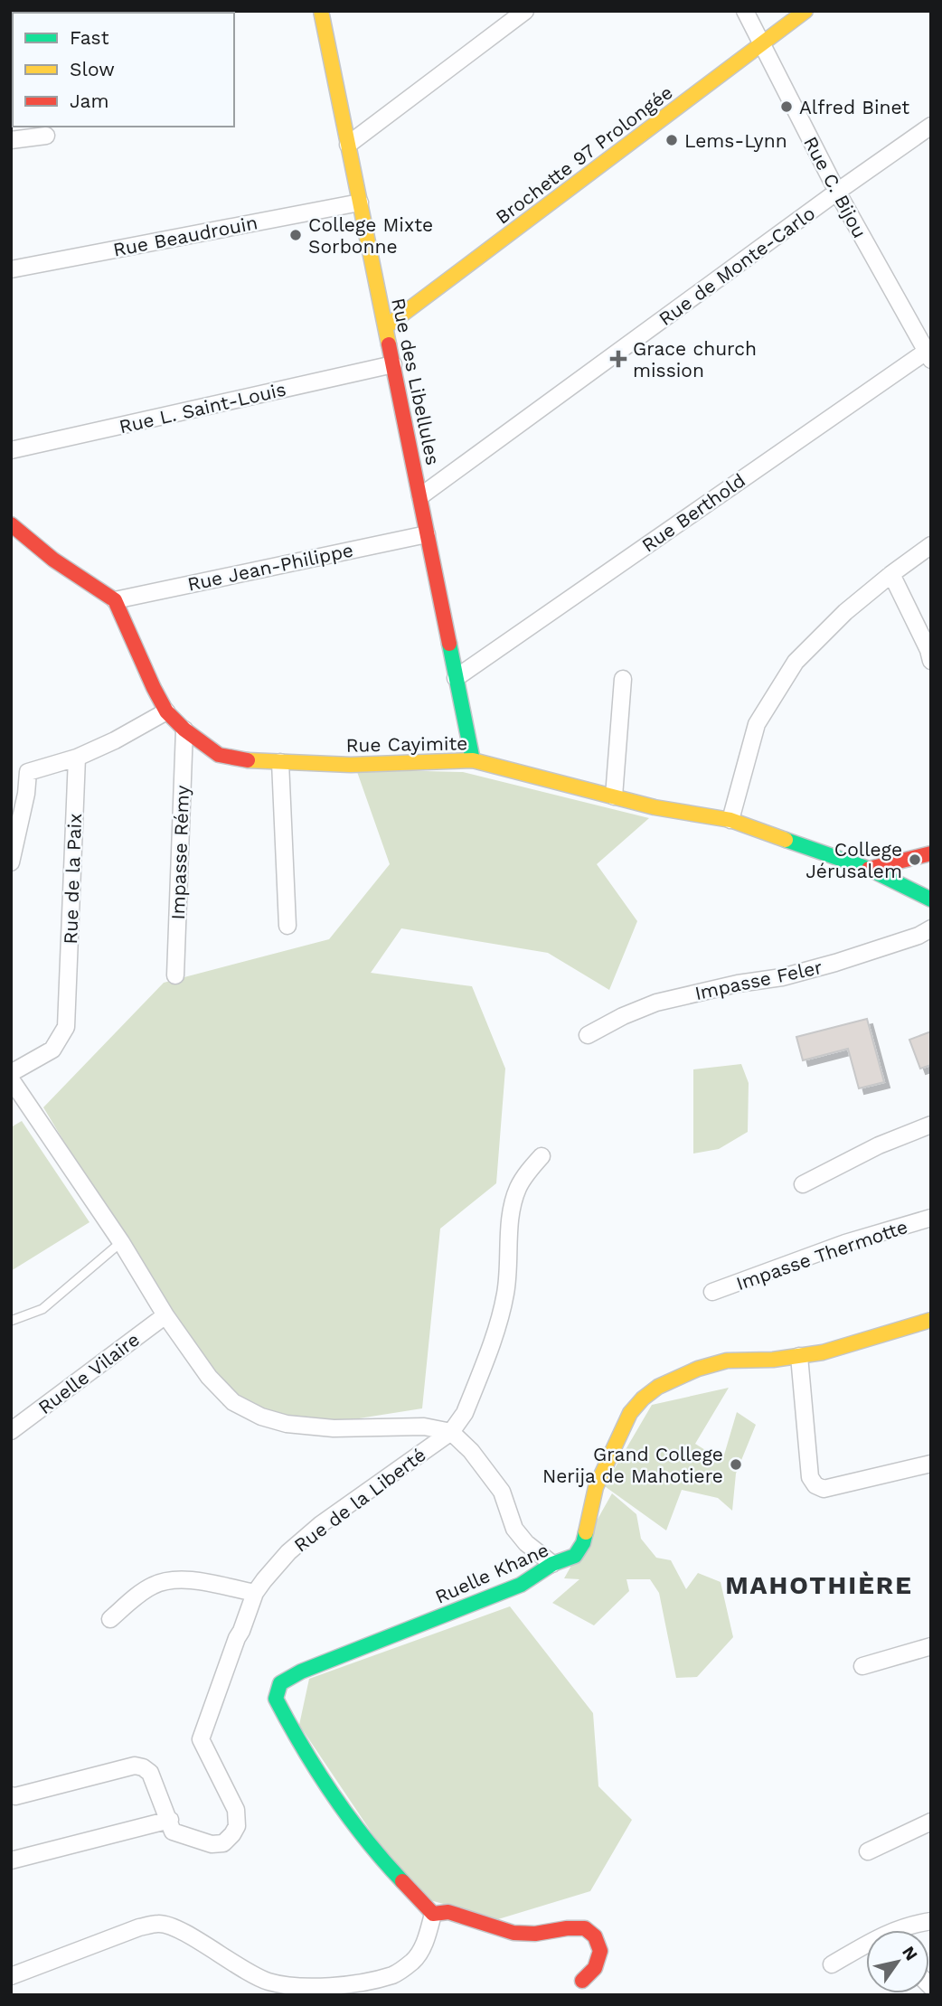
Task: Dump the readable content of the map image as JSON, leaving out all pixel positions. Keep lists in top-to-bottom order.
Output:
{
  "streets": {
    "street": [
      "Brochette 97 Prolongée",
      "Rue C. Bijou",
      "Rue Beaudrouin",
      "Rue de Monte-Carlo",
      "Rue des Libellules",
      "Rue L. Saint-Louis",
      "Rue Berthold",
      "Rue Jean-Philippe",
      "Rue Cayimite",
      "Impasse Rémy",
      "Rue de la Paix",
      "Impasse Feler",
      "Impasse Thermotte",
      "Ruelle Vilaire",
      "Rue de la Liberté",
      "Ruelle Khane"
    ]
  },
  "crossings": [
    ["Brochette 97 Prolongée", "Rue C. Bijou"],
    ["Brochette 97 Prolongée", "Rue des Libellules"],
    ["Rue C. Bijou", "Rue de Monte-Carlo"],
    ["Rue C. Bijou", "Rue Berthold"],
    ["Rue Beaudrouin", "Rue des Libellules"],
    ["Rue de Monte-Carlo", "Rue des Libellules"],
    ["Rue des Libellules", "Rue L. Saint-Louis"],
    ["Rue des Libellules", "Rue Berthold"],
    ["Rue des Libellules", "Rue Jean-Philippe"],
    ["Rue des Libellules", "Rue Cayimite"],
    ["Rue Jean-Philippe", "Rue Cayimite"],
    ["Rue Cayimite", "Impasse Rémy"]
  ],
  "districts": ["MAHOTHIÈRE"],
  "places": {
    "other": [
      "Alfred Binet",
      "Lems-Lynn",
      "College Mixte Sorbonne",
      "College Jérusalem",
      "Grand College Nerija de Mahotiere"
    ],
    "health": ["Grace church mission"]
  },
  "legend": ["Fast", "Slow", "Jam"],
  "north": "top right"
}
